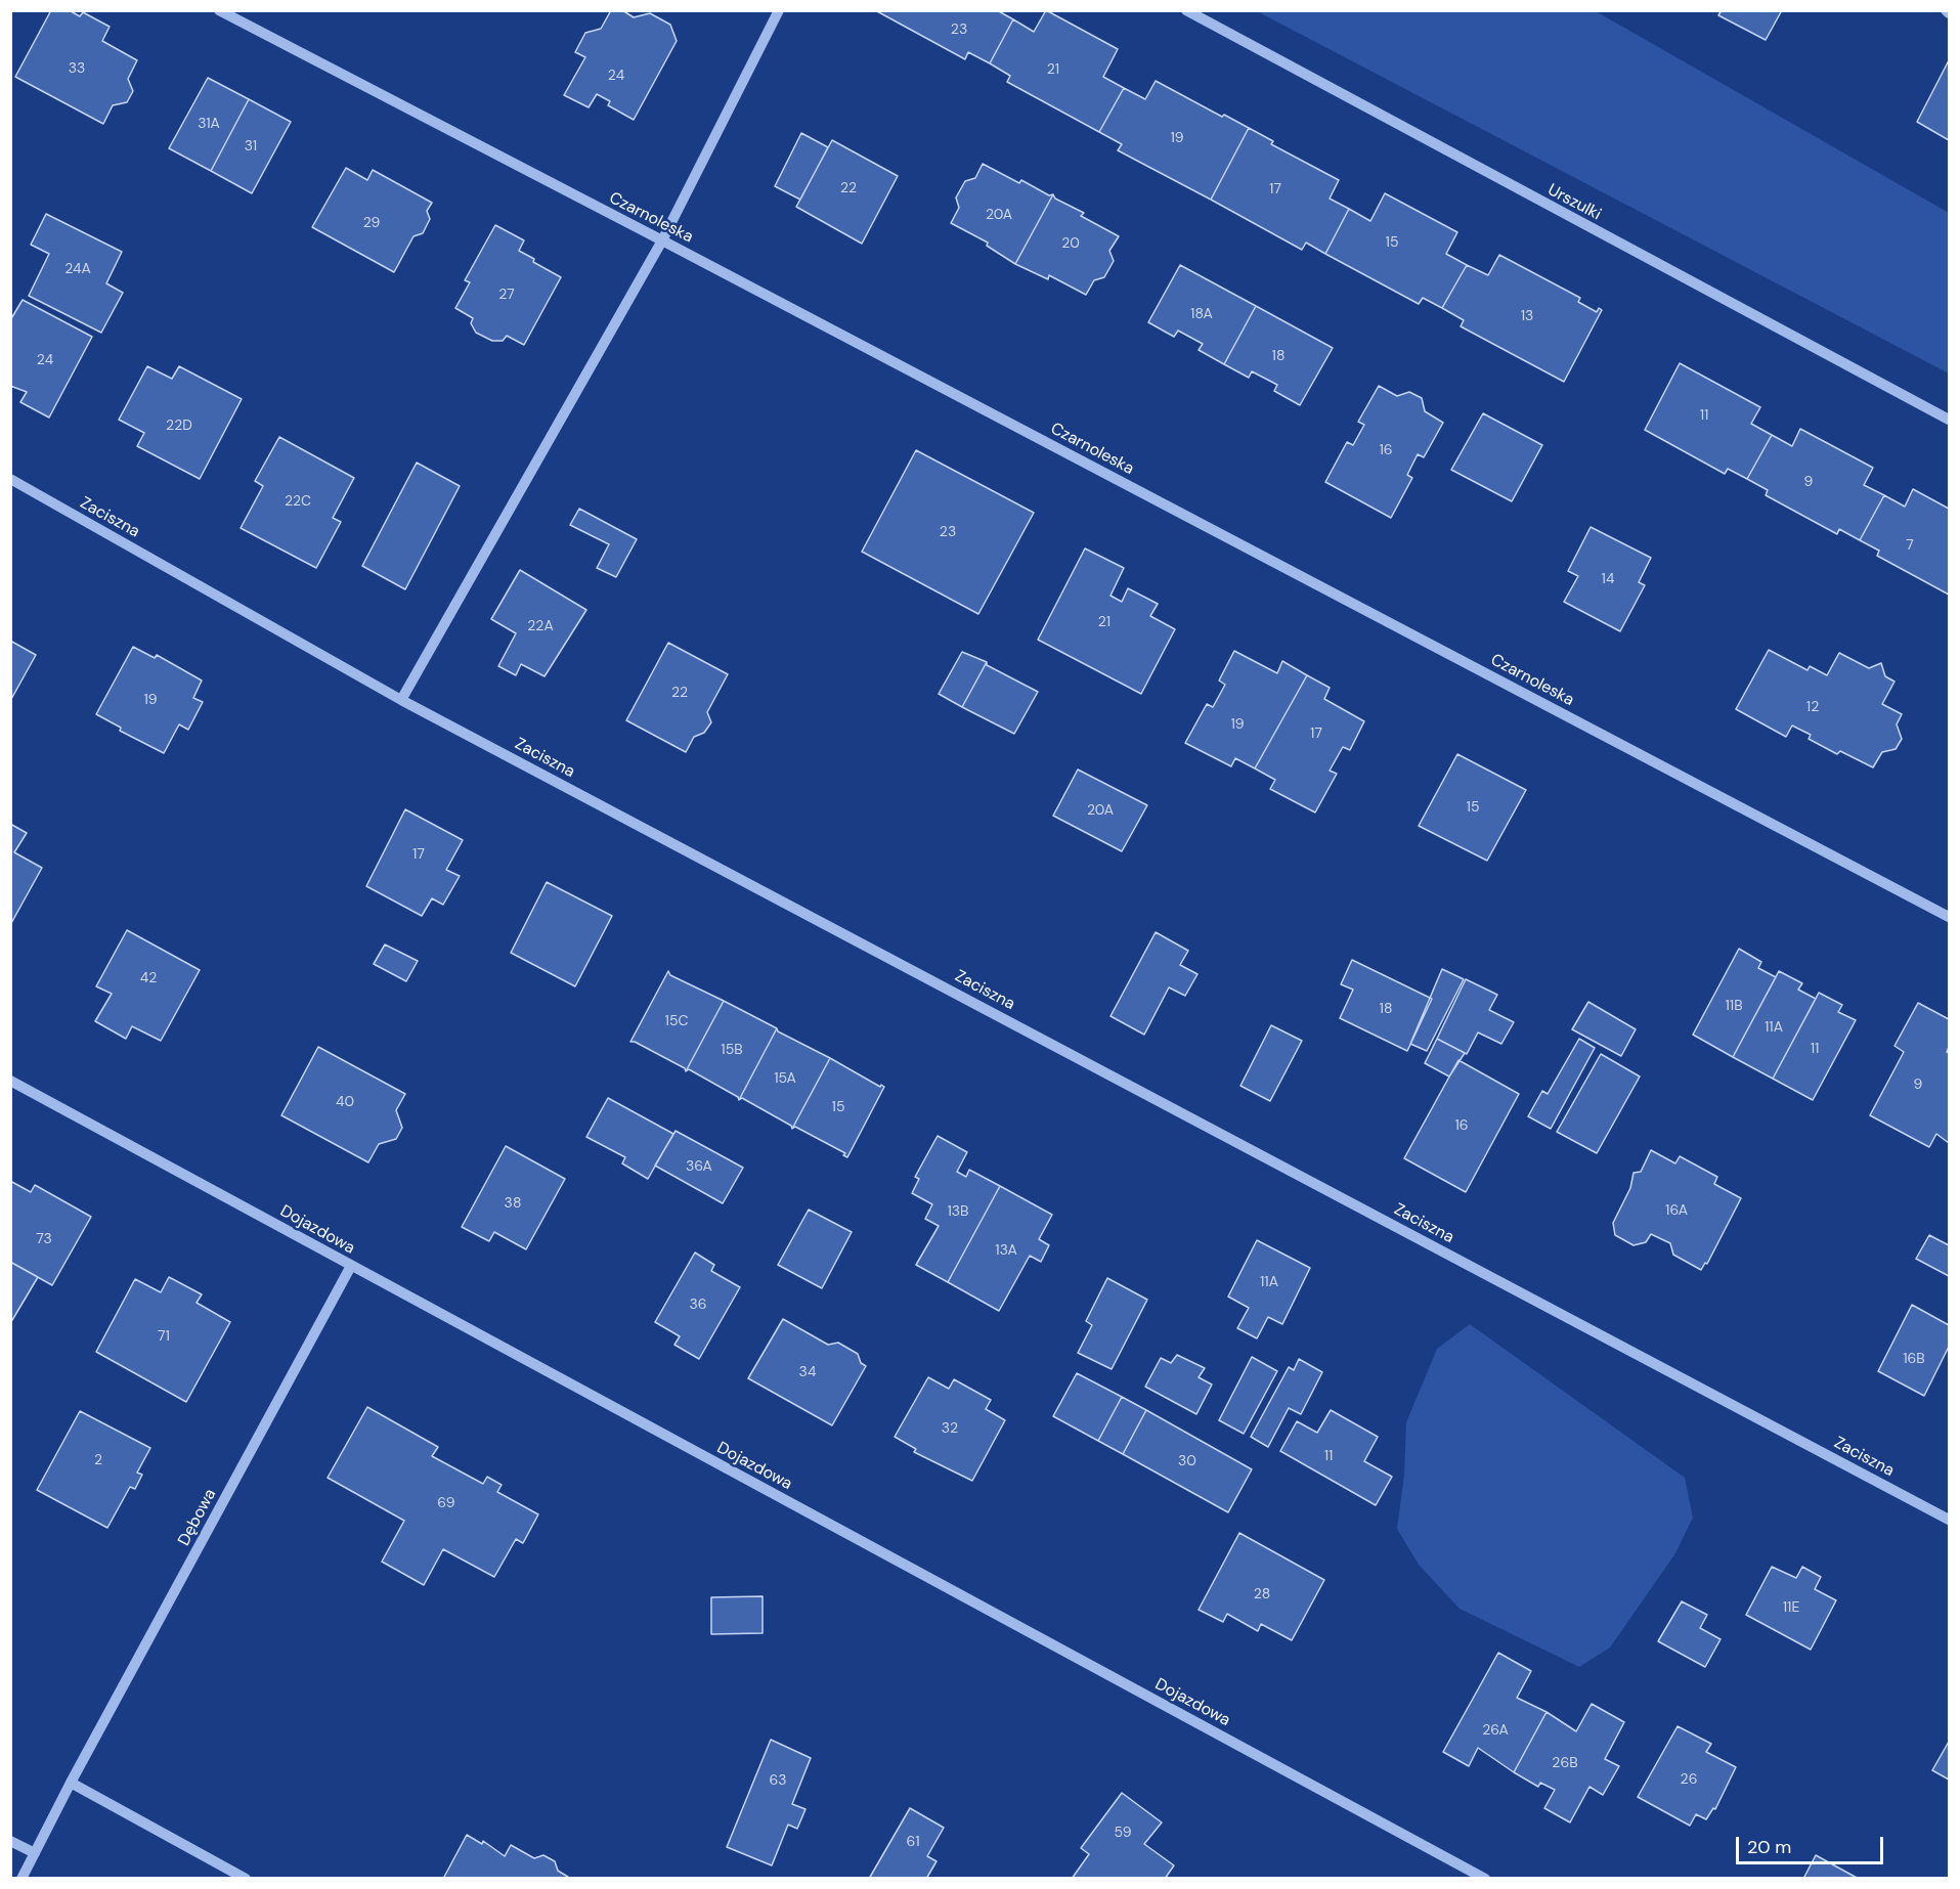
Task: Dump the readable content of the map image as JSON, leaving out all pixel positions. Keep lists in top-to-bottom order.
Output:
{
  "streets": {
    "street": [
      "Urszulki",
      "Czarnoleska",
      "Zaciszna",
      "Dojazdowa",
      "Dębowa"
    ]
  },
  "crossings": [
    ["Dojazdowa", "Dębowa"]
  ],
  "house_numbers": [
    "23",
    "33",
    "21",
    "24",
    "31A",
    "19",
    "31",
    "22",
    "17",
    "20A",
    "29",
    "15",
    "20",
    "24A",
    "27",
    "18A",
    "13",
    "18",
    "24",
    "11",
    "22D",
    "16",
    "9",
    "22C",
    "23",
    "7",
    "14",
    "21",
    "22A",
    "22",
    "19",
    "12",
    "19",
    "17",
    "15",
    "20A",
    "17",
    "42",
    "11B",
    "18",
    "15C",
    "11A",
    "11",
    "15B",
    "15A",
    "9",
    "40",
    "15",
    "16",
    "36A",
    "38",
    "16A",
    "13B",
    "73",
    "13A",
    "11A",
    "36",
    "71",
    "16B",
    "34",
    "32",
    "11",
    "2",
    "30",
    "69",
    "28",
    "11E",
    "26A",
    "26B",
    "26",
    "63",
    "59",
    "61"
  ],
  "scale_bar": "20 m"
}
